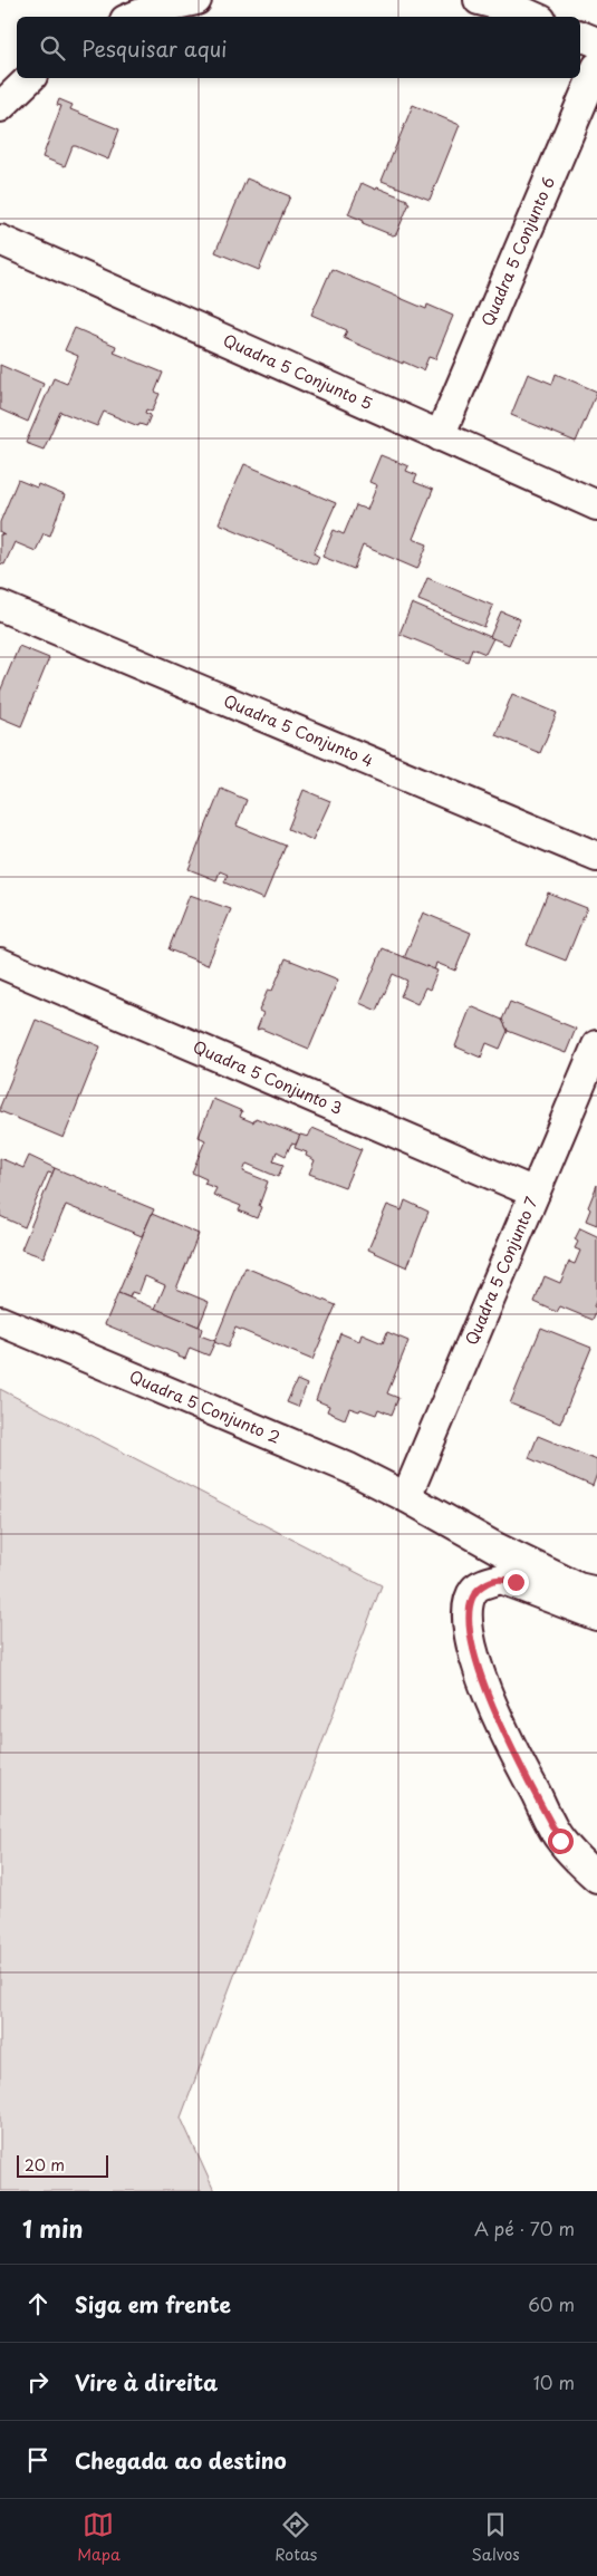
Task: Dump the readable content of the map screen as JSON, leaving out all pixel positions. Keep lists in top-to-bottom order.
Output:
{
  "streets": {
    "street": [
      "Quadra 5 Conjunto 6",
      "Quadra 5 Conjunto 5",
      "Quadra 5 Conjunto 4",
      "Quadra 5 Conjunto 3",
      "Quadra 5 Conjunto 7",
      "Quadra 5 Conjunto 2"
    ]
  },
  "crossings": [
    ["Quadra 5 Conjunto 6", "Quadra 5 Conjunto 5"],
    ["Quadra 5 Conjunto 3", "Quadra 5 Conjunto 7"],
    ["Quadra 5 Conjunto 7", "Quadra 5 Conjunto 2"]
  ],
  "scale_bar": "20 m",
  "page": {
    "search": "Pesquisar aqui",
    "scale": "20 m",
    "heading": ["1 min", "A pé · 70 m"],
    "list": [
      ["Siga em frente", "60 m"],
      ["Vire à direita", "10 m"],
      "Chegada ao destino"
    ],
    "nav": ["Mapa", "Rotas", "Salvos"]
  }
}
